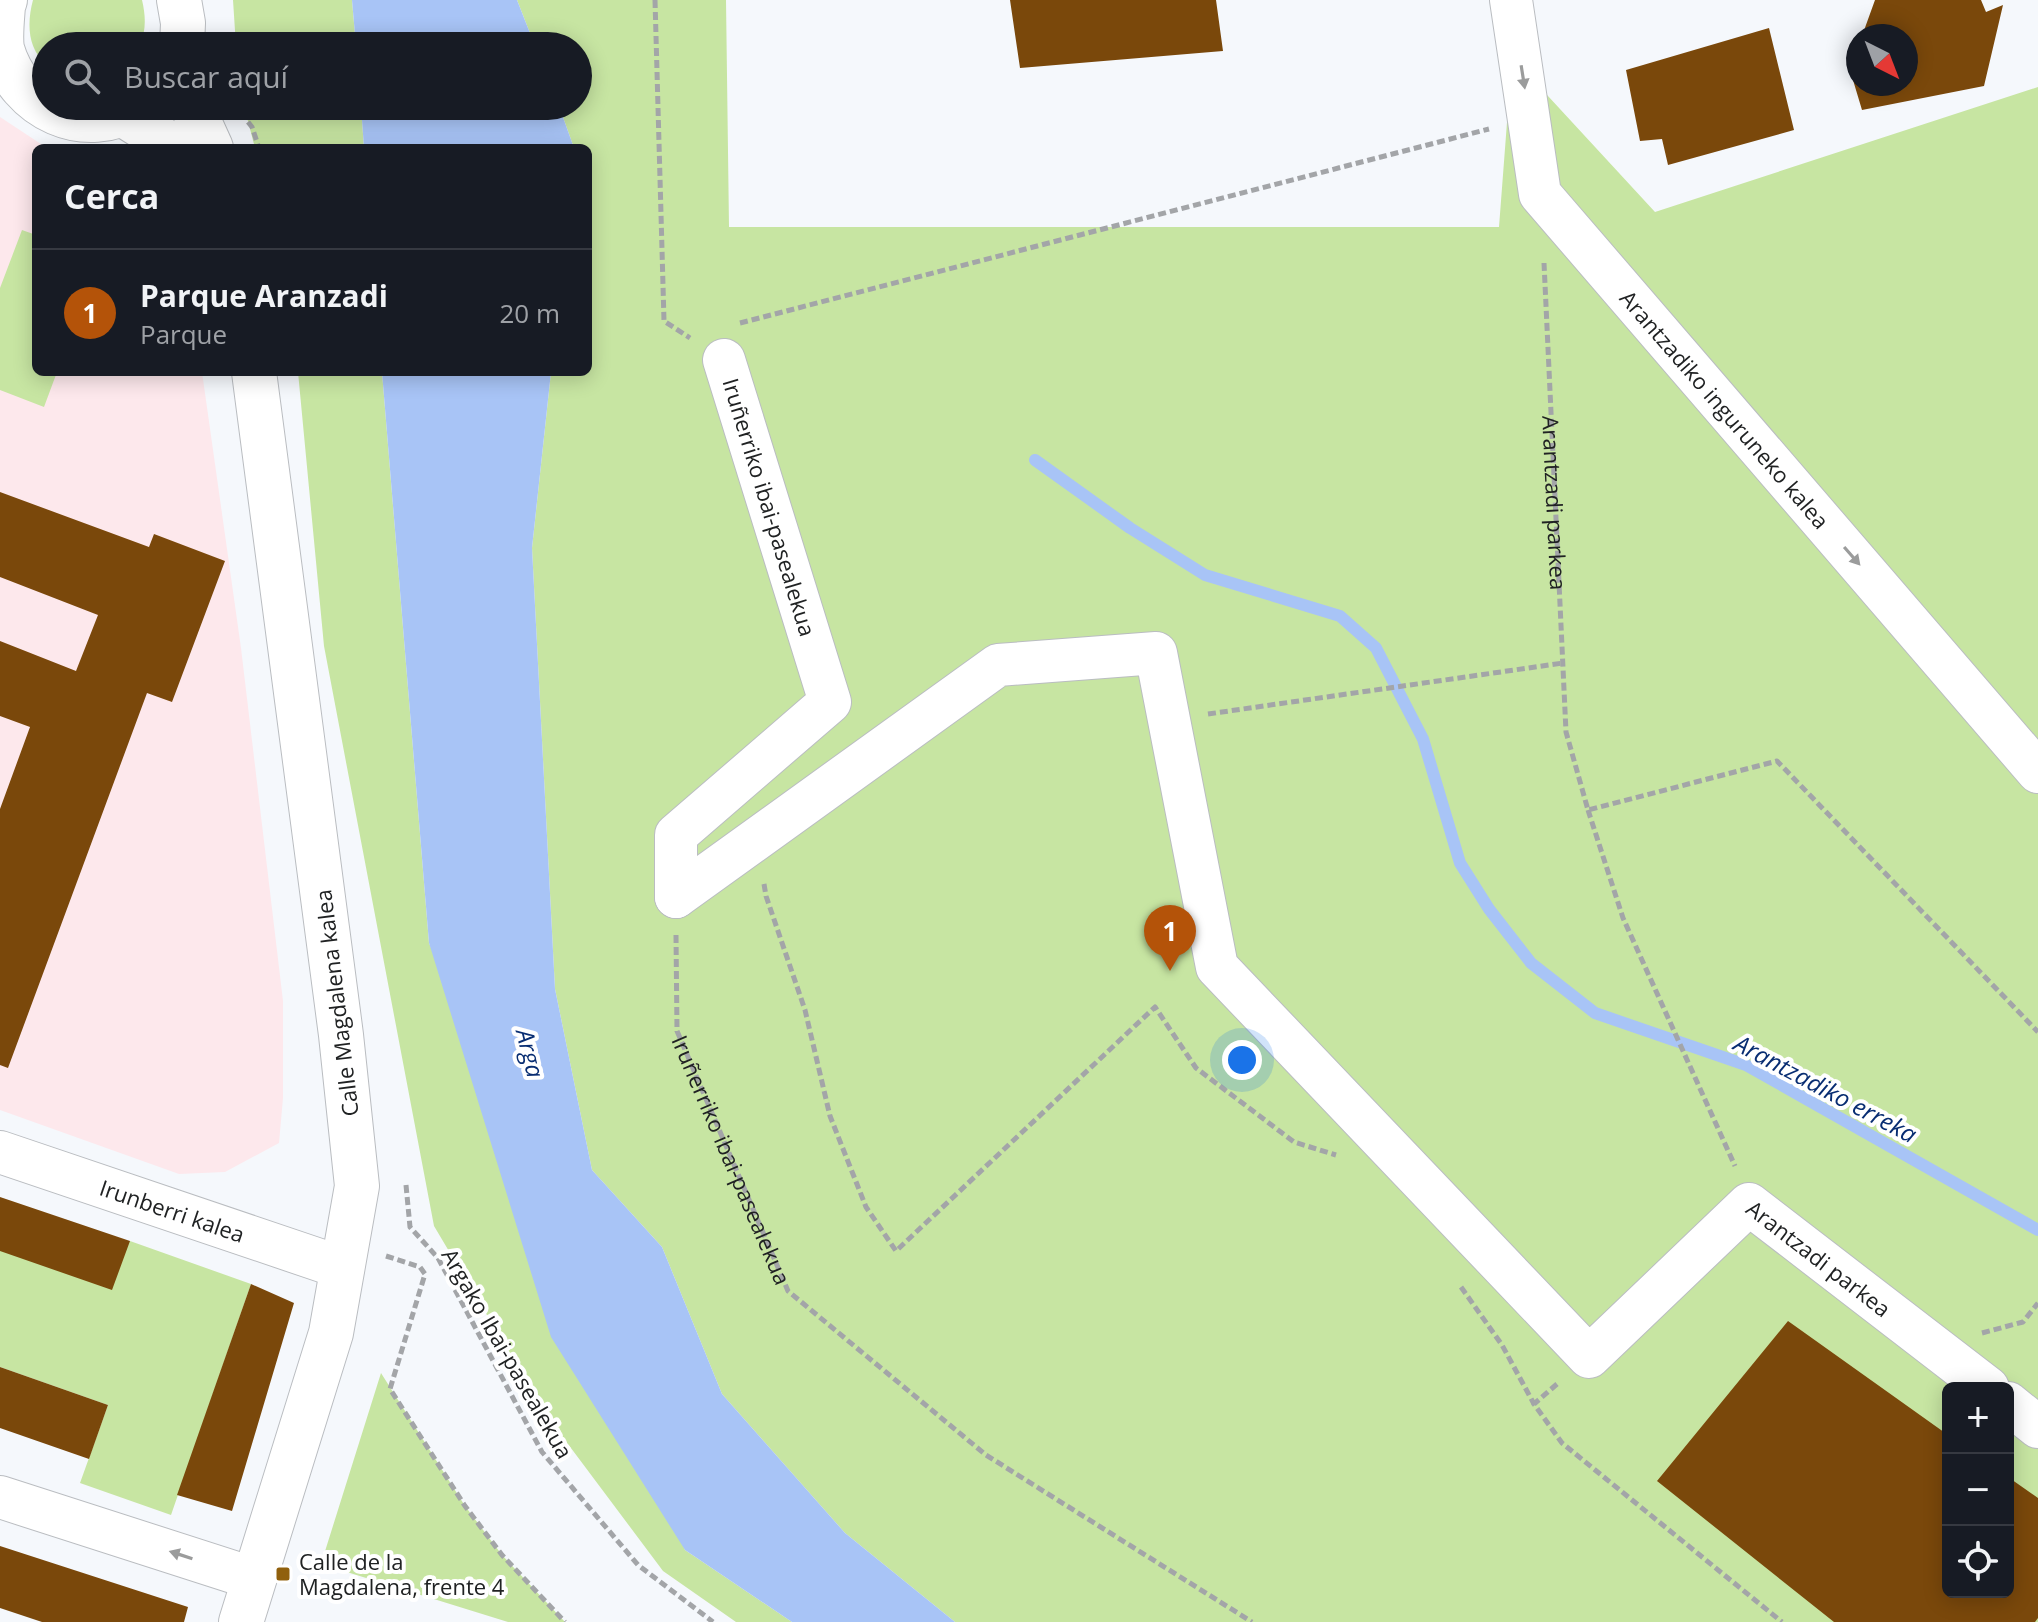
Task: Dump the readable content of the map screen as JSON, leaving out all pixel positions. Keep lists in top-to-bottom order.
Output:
{
  "streets": {
    "main road": ["Calle Magdalena kalea"],
    "street": [
      "Arantzadiko inguruneko kalea",
      "Arantzadi parkea",
      "Iruñerriko ibai-pasealekua",
      "Irunberri kalea"
    ],
    "path": ["Argako Ibai-pasealekua"]
  },
  "crossings": [
    ["Arantzadiko inguruneko kalea", "Arantzadi parkea"],
    ["Calle Magdalena kalea", "Irunberri kalea"]
  ],
  "one_way": ["Arantzadiko inguruneko kalea"],
  "water": ["Arga", "Arantzadiko erreka"],
  "places": {
    "transit": ["Calle de la Magdalena, frente 4"]
  },
  "north": "bottom right",
  "page": {
    "search": "Buscar aquí",
    "heading": "Cerca",
    "list": [
      {
        "mark": "1",
        "name": "Parque Aranzadi",
        "note": "Parque",
        "value": "20 m"
      }
    ],
    "pins": "1",
    "map_buttons": ["+", "−"]
  }
}
